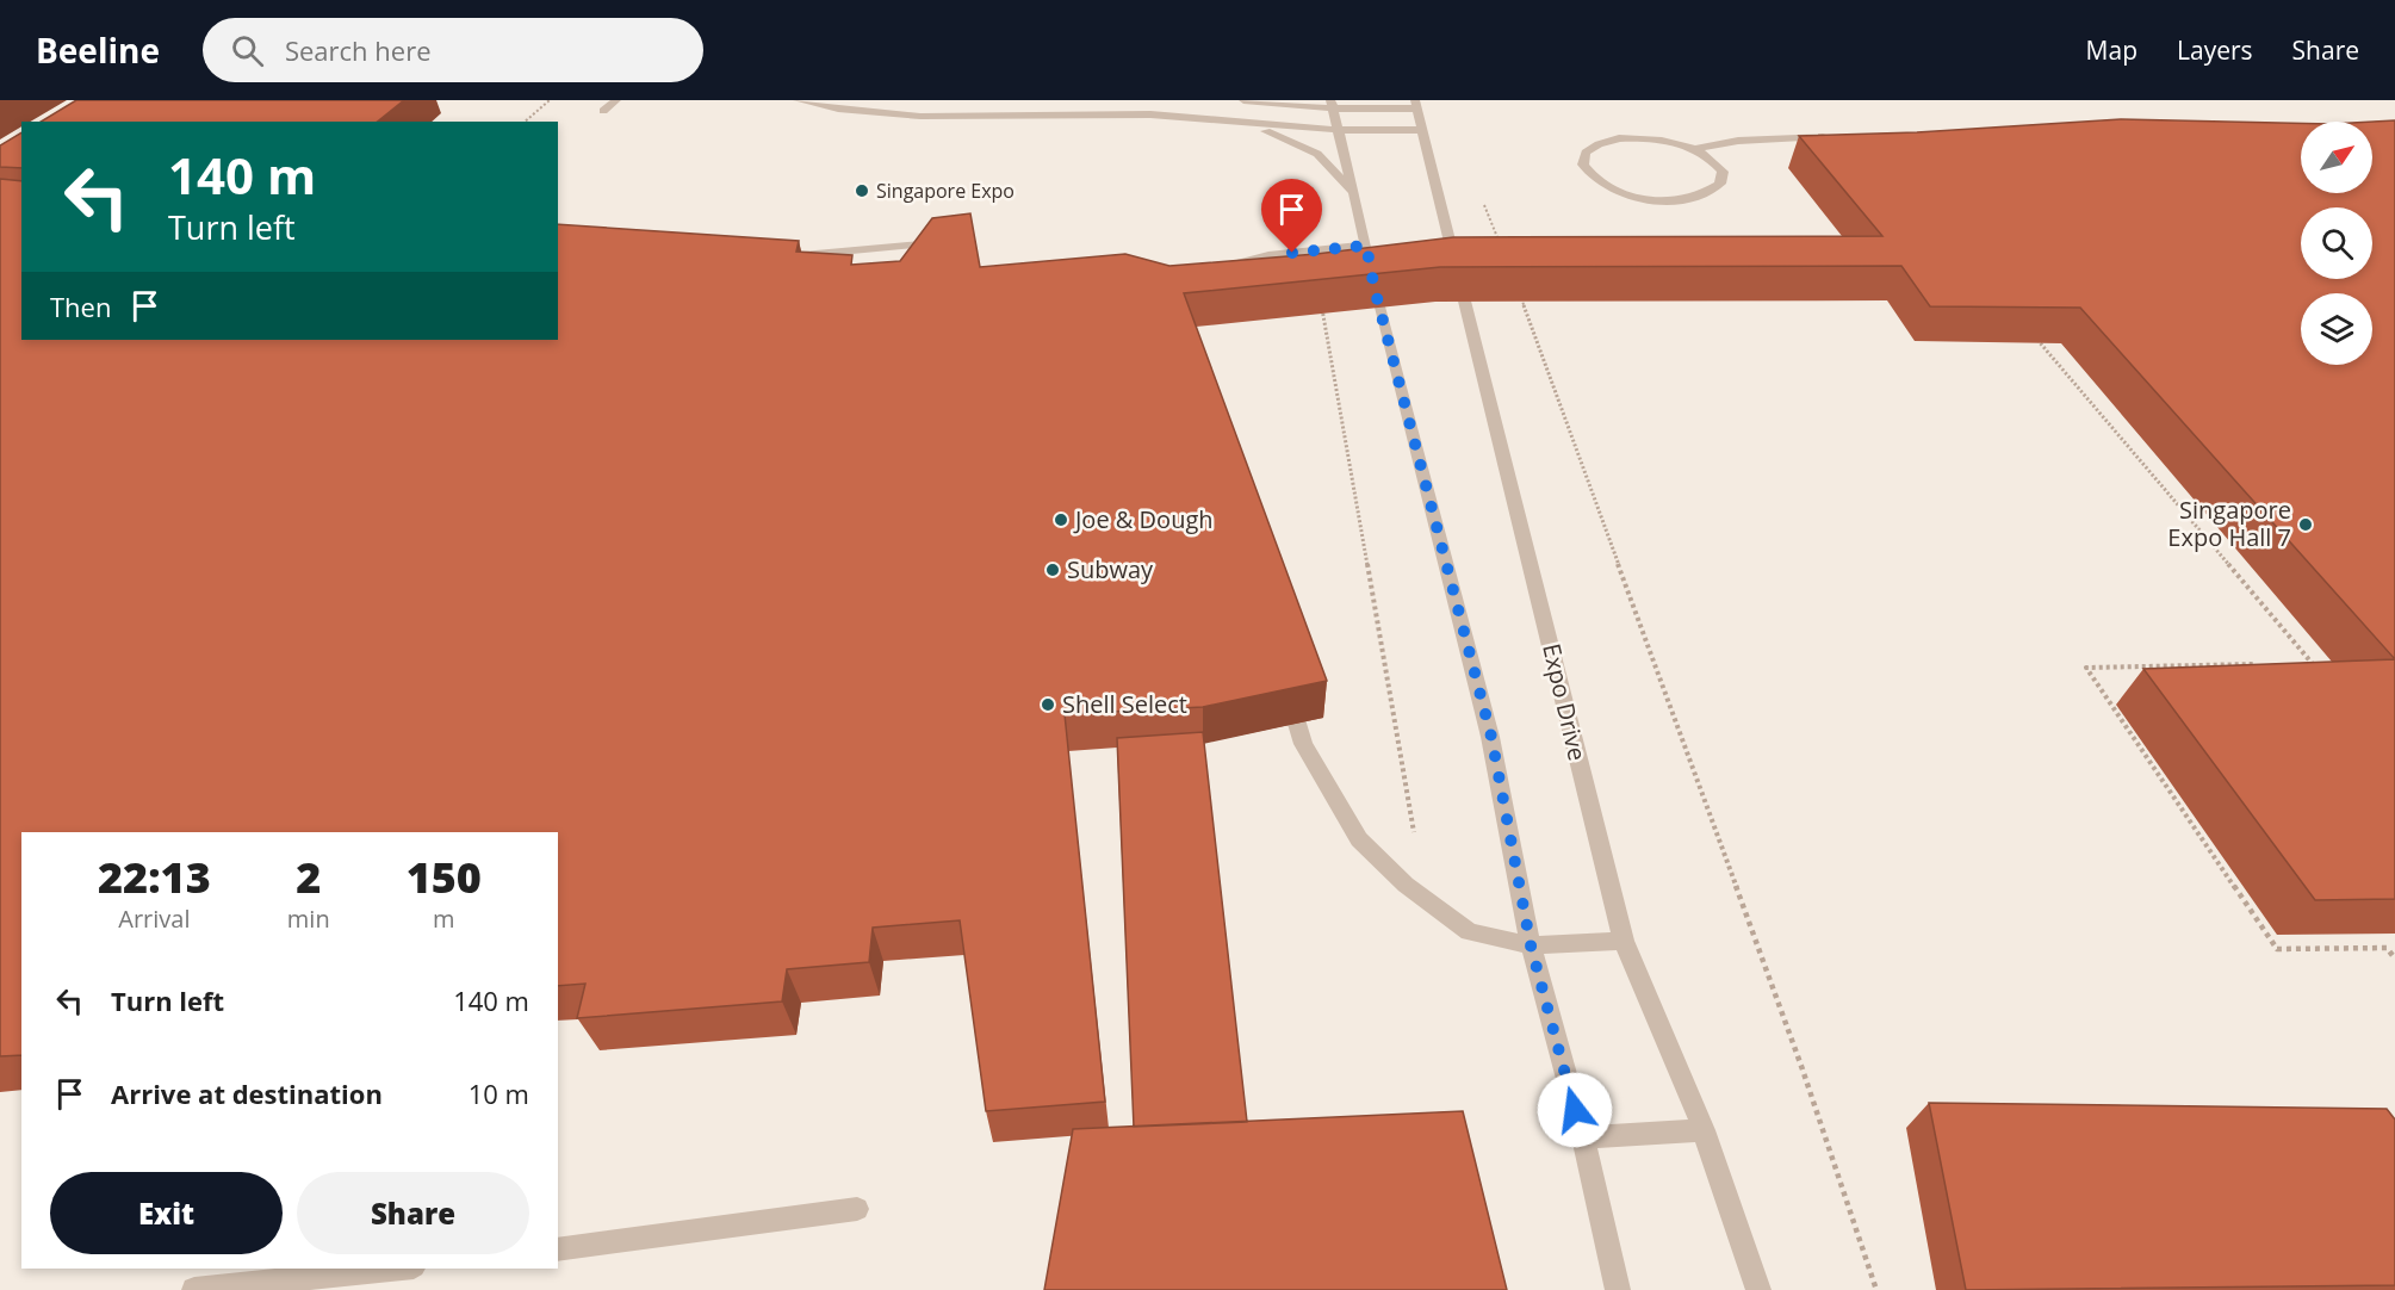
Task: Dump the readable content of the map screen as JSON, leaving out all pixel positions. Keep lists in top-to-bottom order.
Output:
{
  "streets": {
    "street": ["Expo Drive"]
  },
  "places": [
    "Singapore Expo",
    "Joe & Dough",
    "Singapore Expo Hall 7",
    "Subway",
    "Shell Select"
  ],
  "north": "top right",
  "page": {
    "header": "Beeline",
    "search": "Search here",
    "nav": ["Map", "Layers", "Share"],
    "turn": ["140 m", "Turn left"],
    "then": "Then",
    "eta": [
      "22:13",
      "Arrival",
      "2",
      "min",
      "150",
      "m"
    ],
    "list": [
      {
        "name": "Turn left",
        "value": "140 m"
      },
      {
        "name": "Arrive at destination",
        "value": "10 m"
      }
    ],
    "buttons": ["Exit", "Share"]
  }
}
